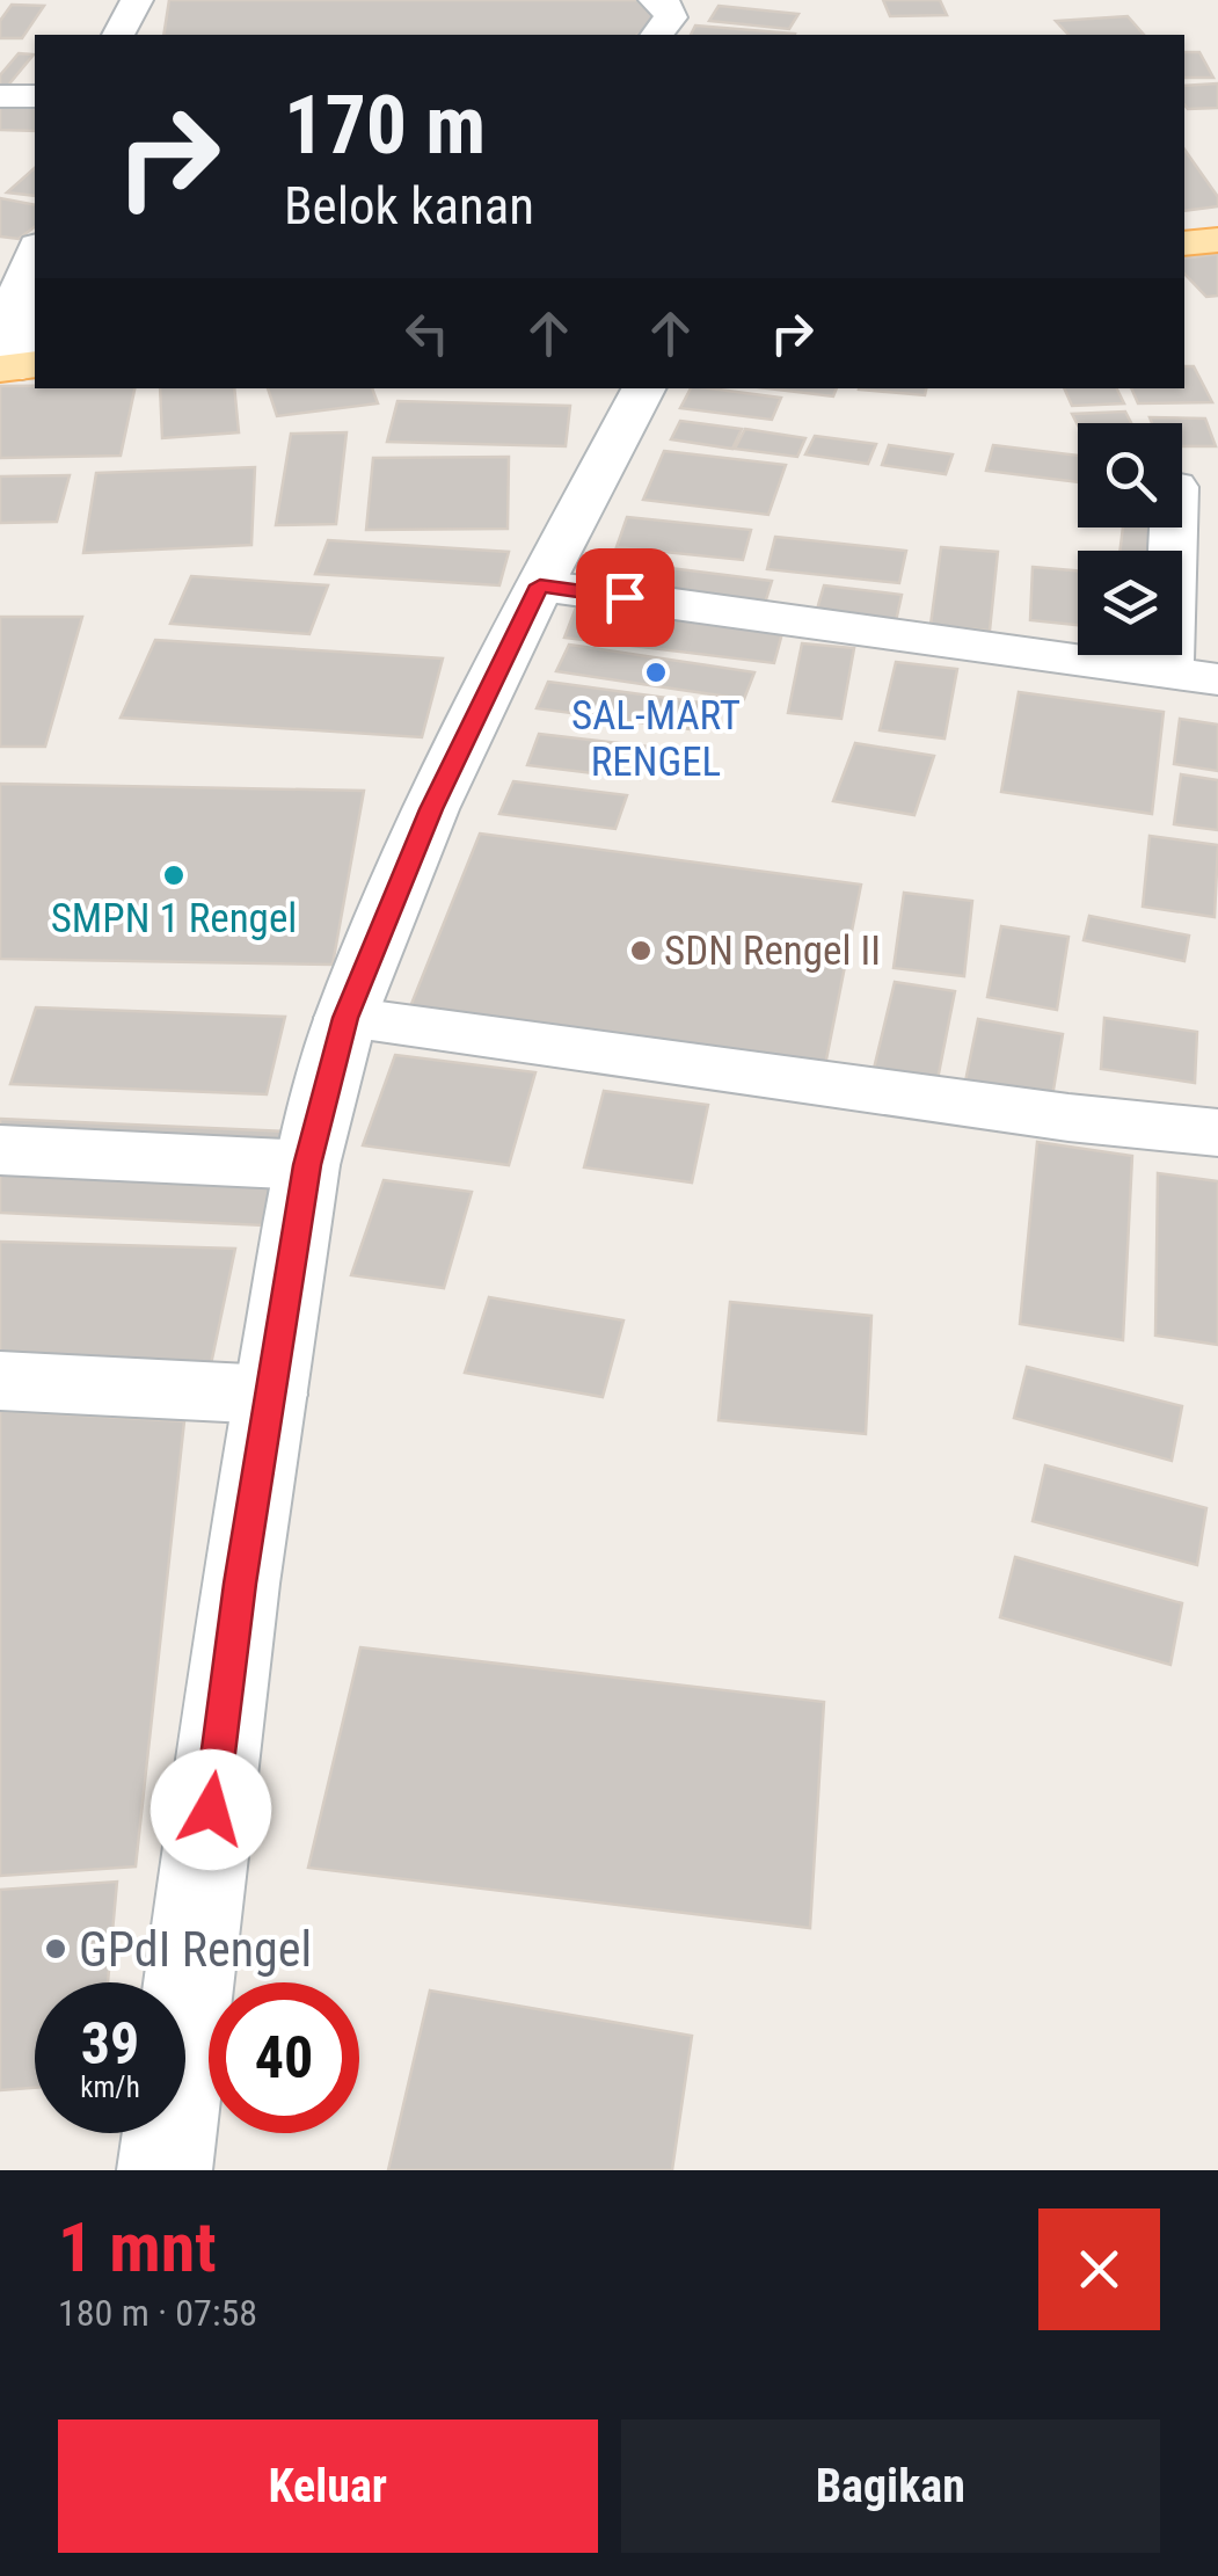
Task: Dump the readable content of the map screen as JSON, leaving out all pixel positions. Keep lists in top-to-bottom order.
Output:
{
  "places": [
    "SAL-MART RENGEL",
    "SMPN 1 Rengel",
    "SDN Rengel II",
    "GPdI Rengel"
  ],
  "page": {
    "turn": ["170 m", "Belok kanan"],
    "speed": "39 km/h",
    "limit": "40",
    "heading": ["1 mnt", "180 m · 07:58"],
    "buttons": ["Keluar", "Bagikan"]
  }
}
